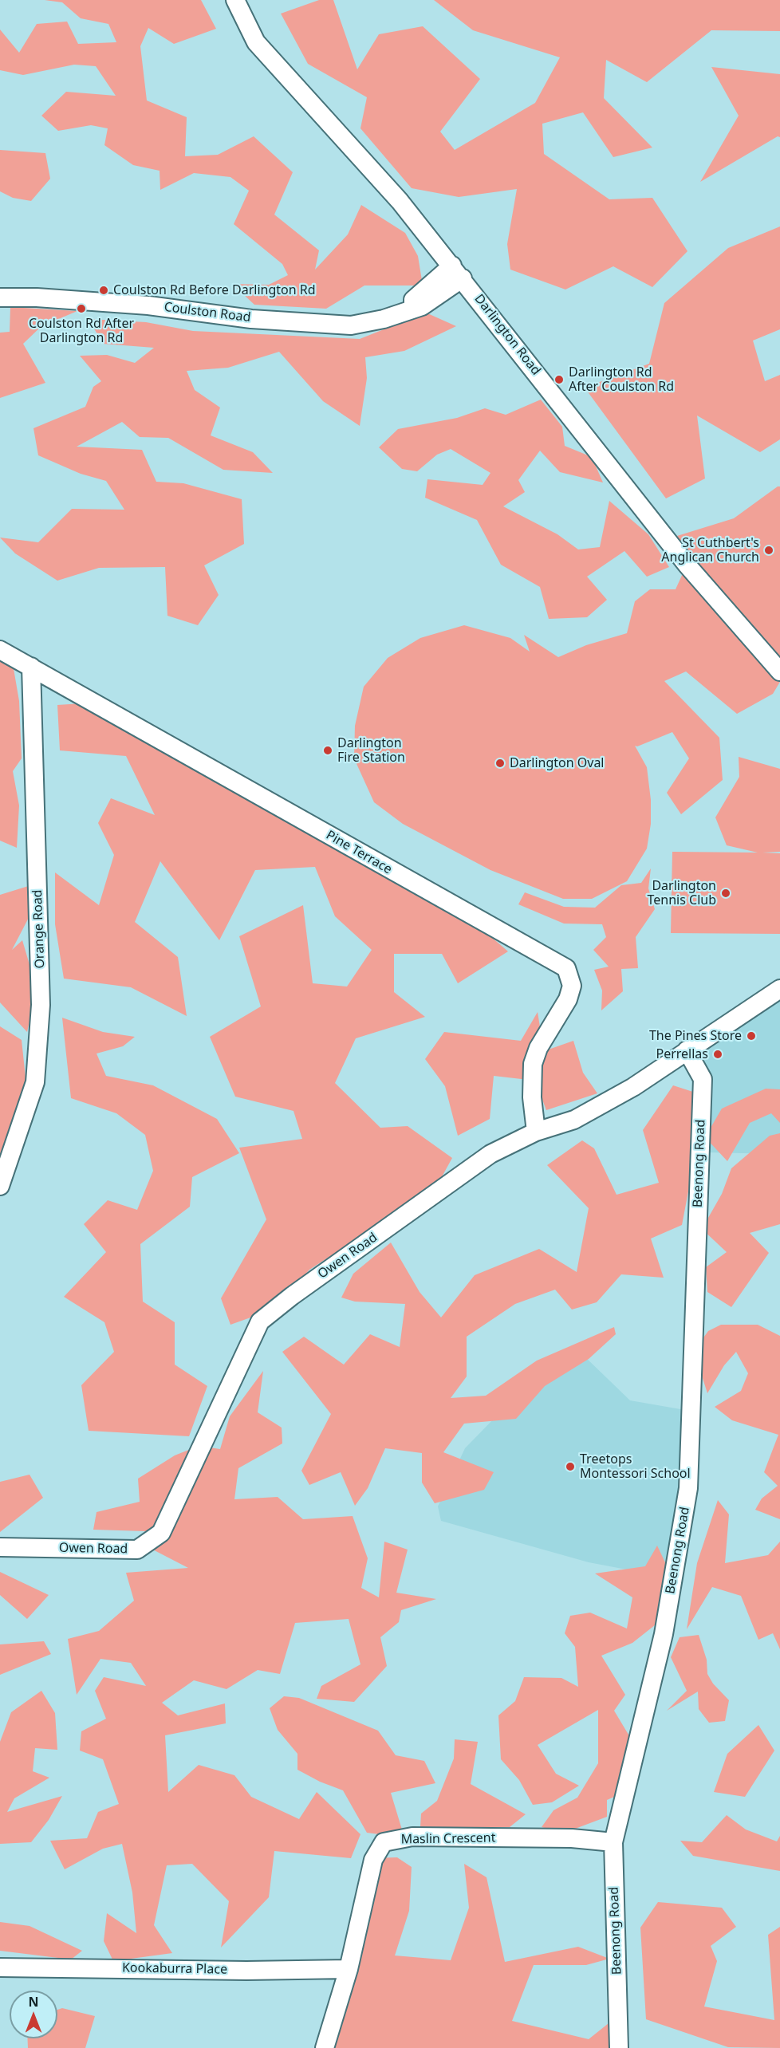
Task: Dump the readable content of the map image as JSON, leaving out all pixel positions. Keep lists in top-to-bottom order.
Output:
{
  "streets": {
    "street": [
      "Coulston Road",
      "Darlington Road",
      "Pine Terrace",
      "Orange Road",
      "Beenong Road",
      "Owen Road",
      "Maslin Crescent",
      "Kookaburra Place"
    ]
  },
  "crossings": [
    ["Coulston Road", "Darlington Road"],
    ["Pine Terrace", "Orange Road"],
    ["Pine Terrace", "Owen Road"],
    ["Beenong Road", "Owen Road"],
    ["Beenong Road", "Maslin Crescent"],
    ["Maslin Crescent", "Kookaburra Place"]
  ],
  "places": [
    "Coulston Rd Before Darlington Rd",
    "Coulston Rd After Darlington Rd",
    "Darlington Rd After Coulston Rd",
    "St Cuthbert's Anglican Church",
    "Darlington Fire Station",
    "Darlington Oval",
    "Darlington Tennis Club",
    "The Pines Store",
    "Perrellas",
    "Treetops Montessori School"
  ],
  "north": "top"
}
